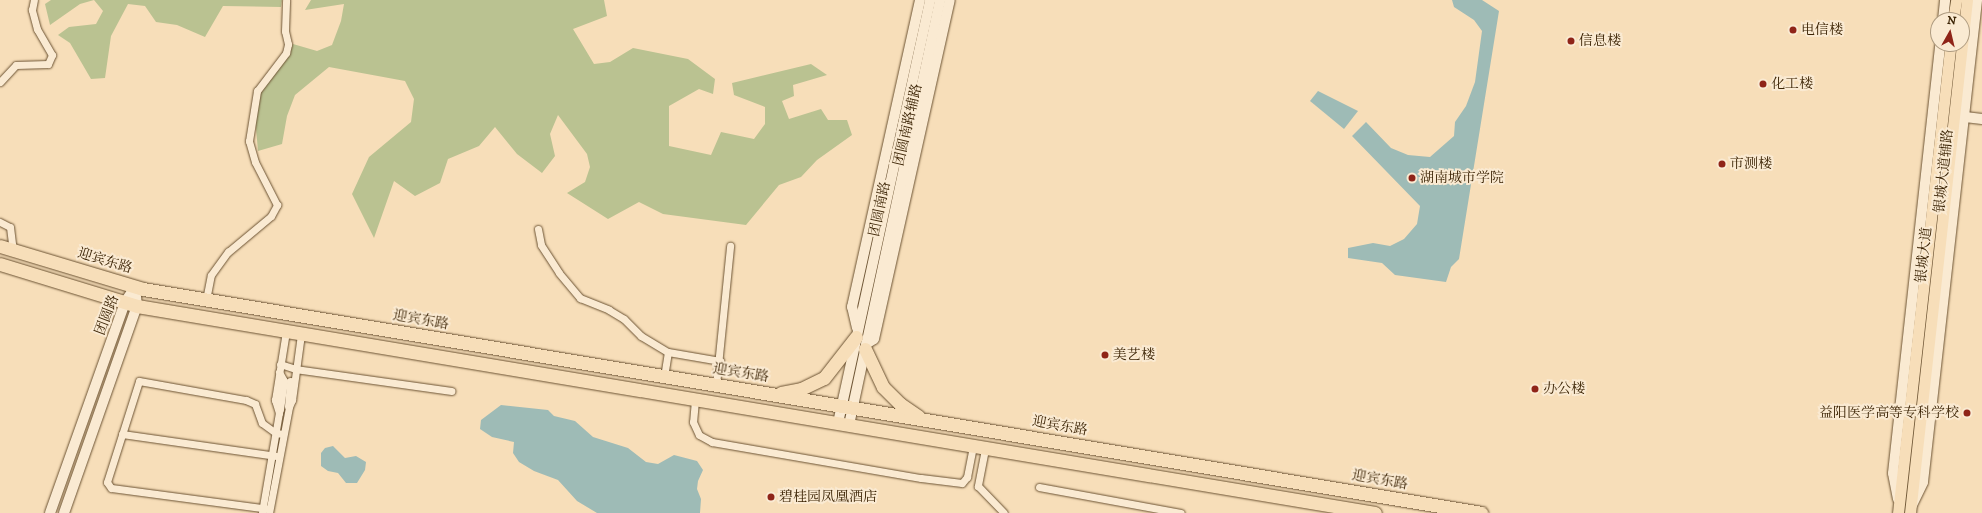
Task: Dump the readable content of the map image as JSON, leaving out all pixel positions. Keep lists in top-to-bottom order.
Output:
{
  "streets": {
    "highway": ["迎宾东路"],
    "main road": ["银城大道"],
    "street": [
      "团圆南路辅路",
      "银城大道辅路",
      "团圆南路",
      "团圆路"
    ]
  },
  "crossings": [
    ["团圆南路辅路", "团圆南路"],
    ["银城大道辅路", "银城大道"],
    ["团圆南路", "迎宾东路"],
    ["迎宾东路", "团圆路"]
  ],
  "places": [
    "电信楼",
    "信息楼",
    "化工楼",
    "市测楼",
    "湖南城市学院",
    "美艺楼",
    "办公楼",
    "益阳医学高等专科学校",
    "碧桂园凤凰酒店"
  ],
  "north": "top"
}
